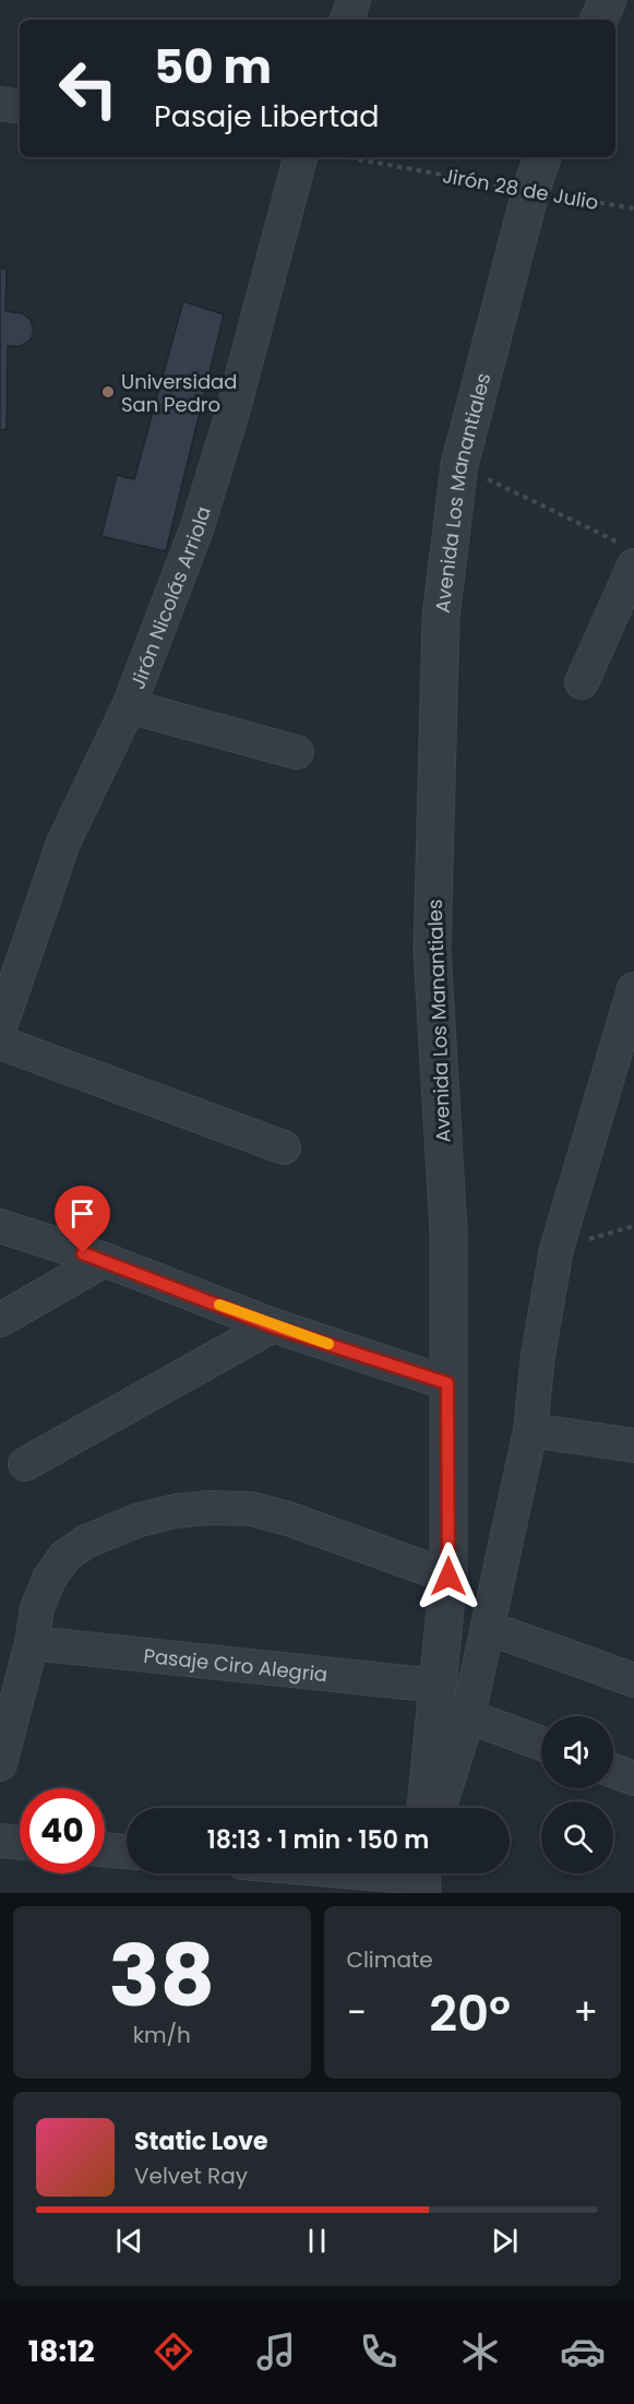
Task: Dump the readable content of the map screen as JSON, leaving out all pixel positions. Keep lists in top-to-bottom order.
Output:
{
  "streets": {
    "street": ["Avenida Los Manantiales", "Jirón Nicolás Arriola", "Pasaje Ciro Alegria"],
    "path": ["Jirón 28 de Julio"]
  },
  "crossings": [
    ["Jirón 28 de Julio", "Avenida Los Manantiales"],
    ["Avenida Los Manantiales", "Pasaje Ciro Alegria"]
  ],
  "places": ["Universidad San Pedro"],
  "page": {
    "turn": ["50 m", "Pasaje Libertad"],
    "limit": "40",
    "trip": "18:13 · 1 min · 150 m",
    "tile": [
      ["38", "km/h"],
      "Climate"
    ],
    "heat": ["−", "20°", "+"],
    "song": ["Static Love", "Velvet Ray"],
    "tabs": "18:12"
  }
}
